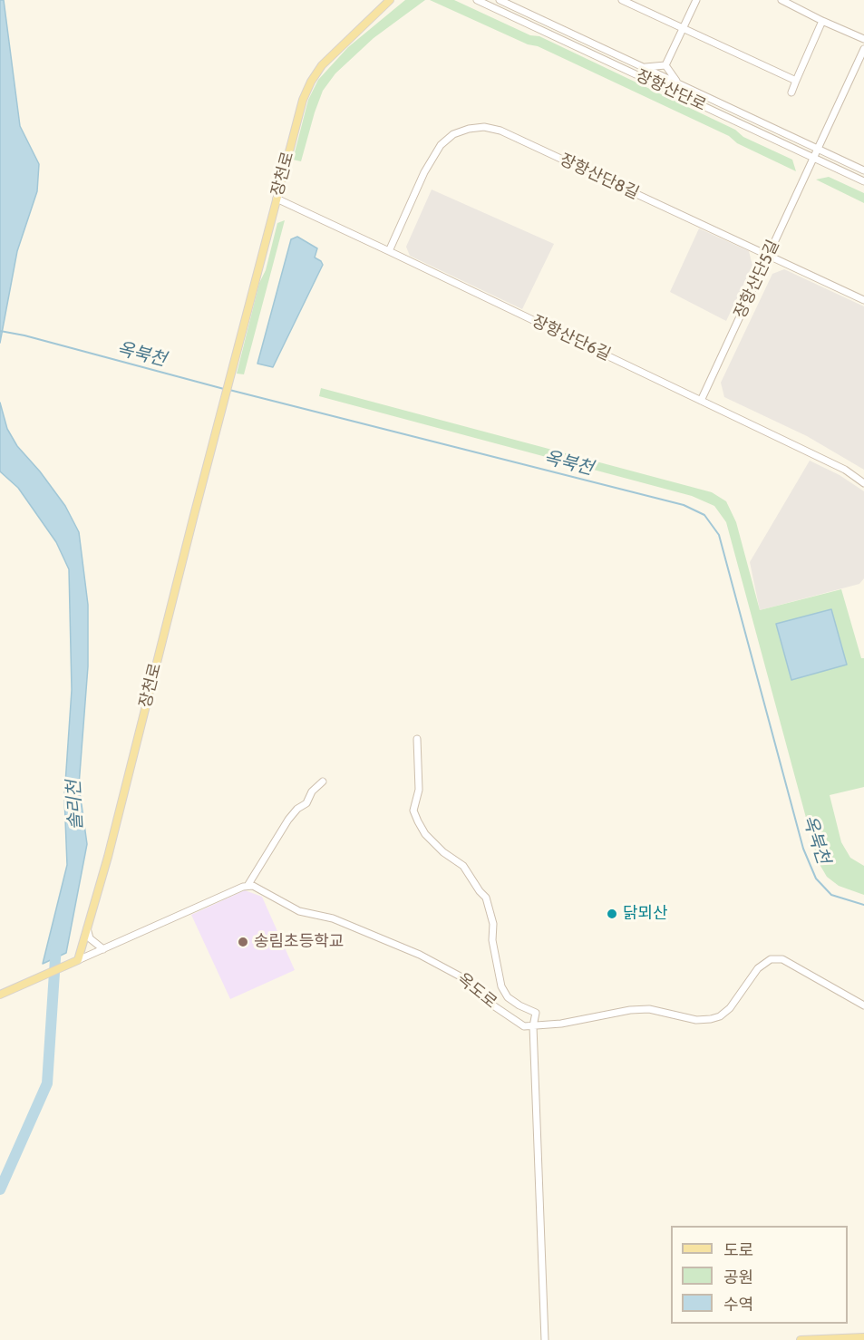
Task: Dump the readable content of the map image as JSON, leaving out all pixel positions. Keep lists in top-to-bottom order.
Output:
{
  "streets": {
    "main road": ["장천로"],
    "street": [
      "장항산단로",
      "장항산단8길",
      "장항산단5길",
      "장항산단6길",
      "옥도로"
    ]
  },
  "crossings": [
    ["장항산단로", "장항산단5길"],
    ["장천로", "장항산단6길"],
    ["장항산단8길", "장항산단5길"],
    ["장항산단8길", "장항산단6길"],
    ["장항산단5길", "장항산단6길"]
  ],
  "water": ["옥북천", "솔리천"],
  "places": ["닭뫼산", "송림초등학교"],
  "legend": ["도로", "공원", "수역"]
}
